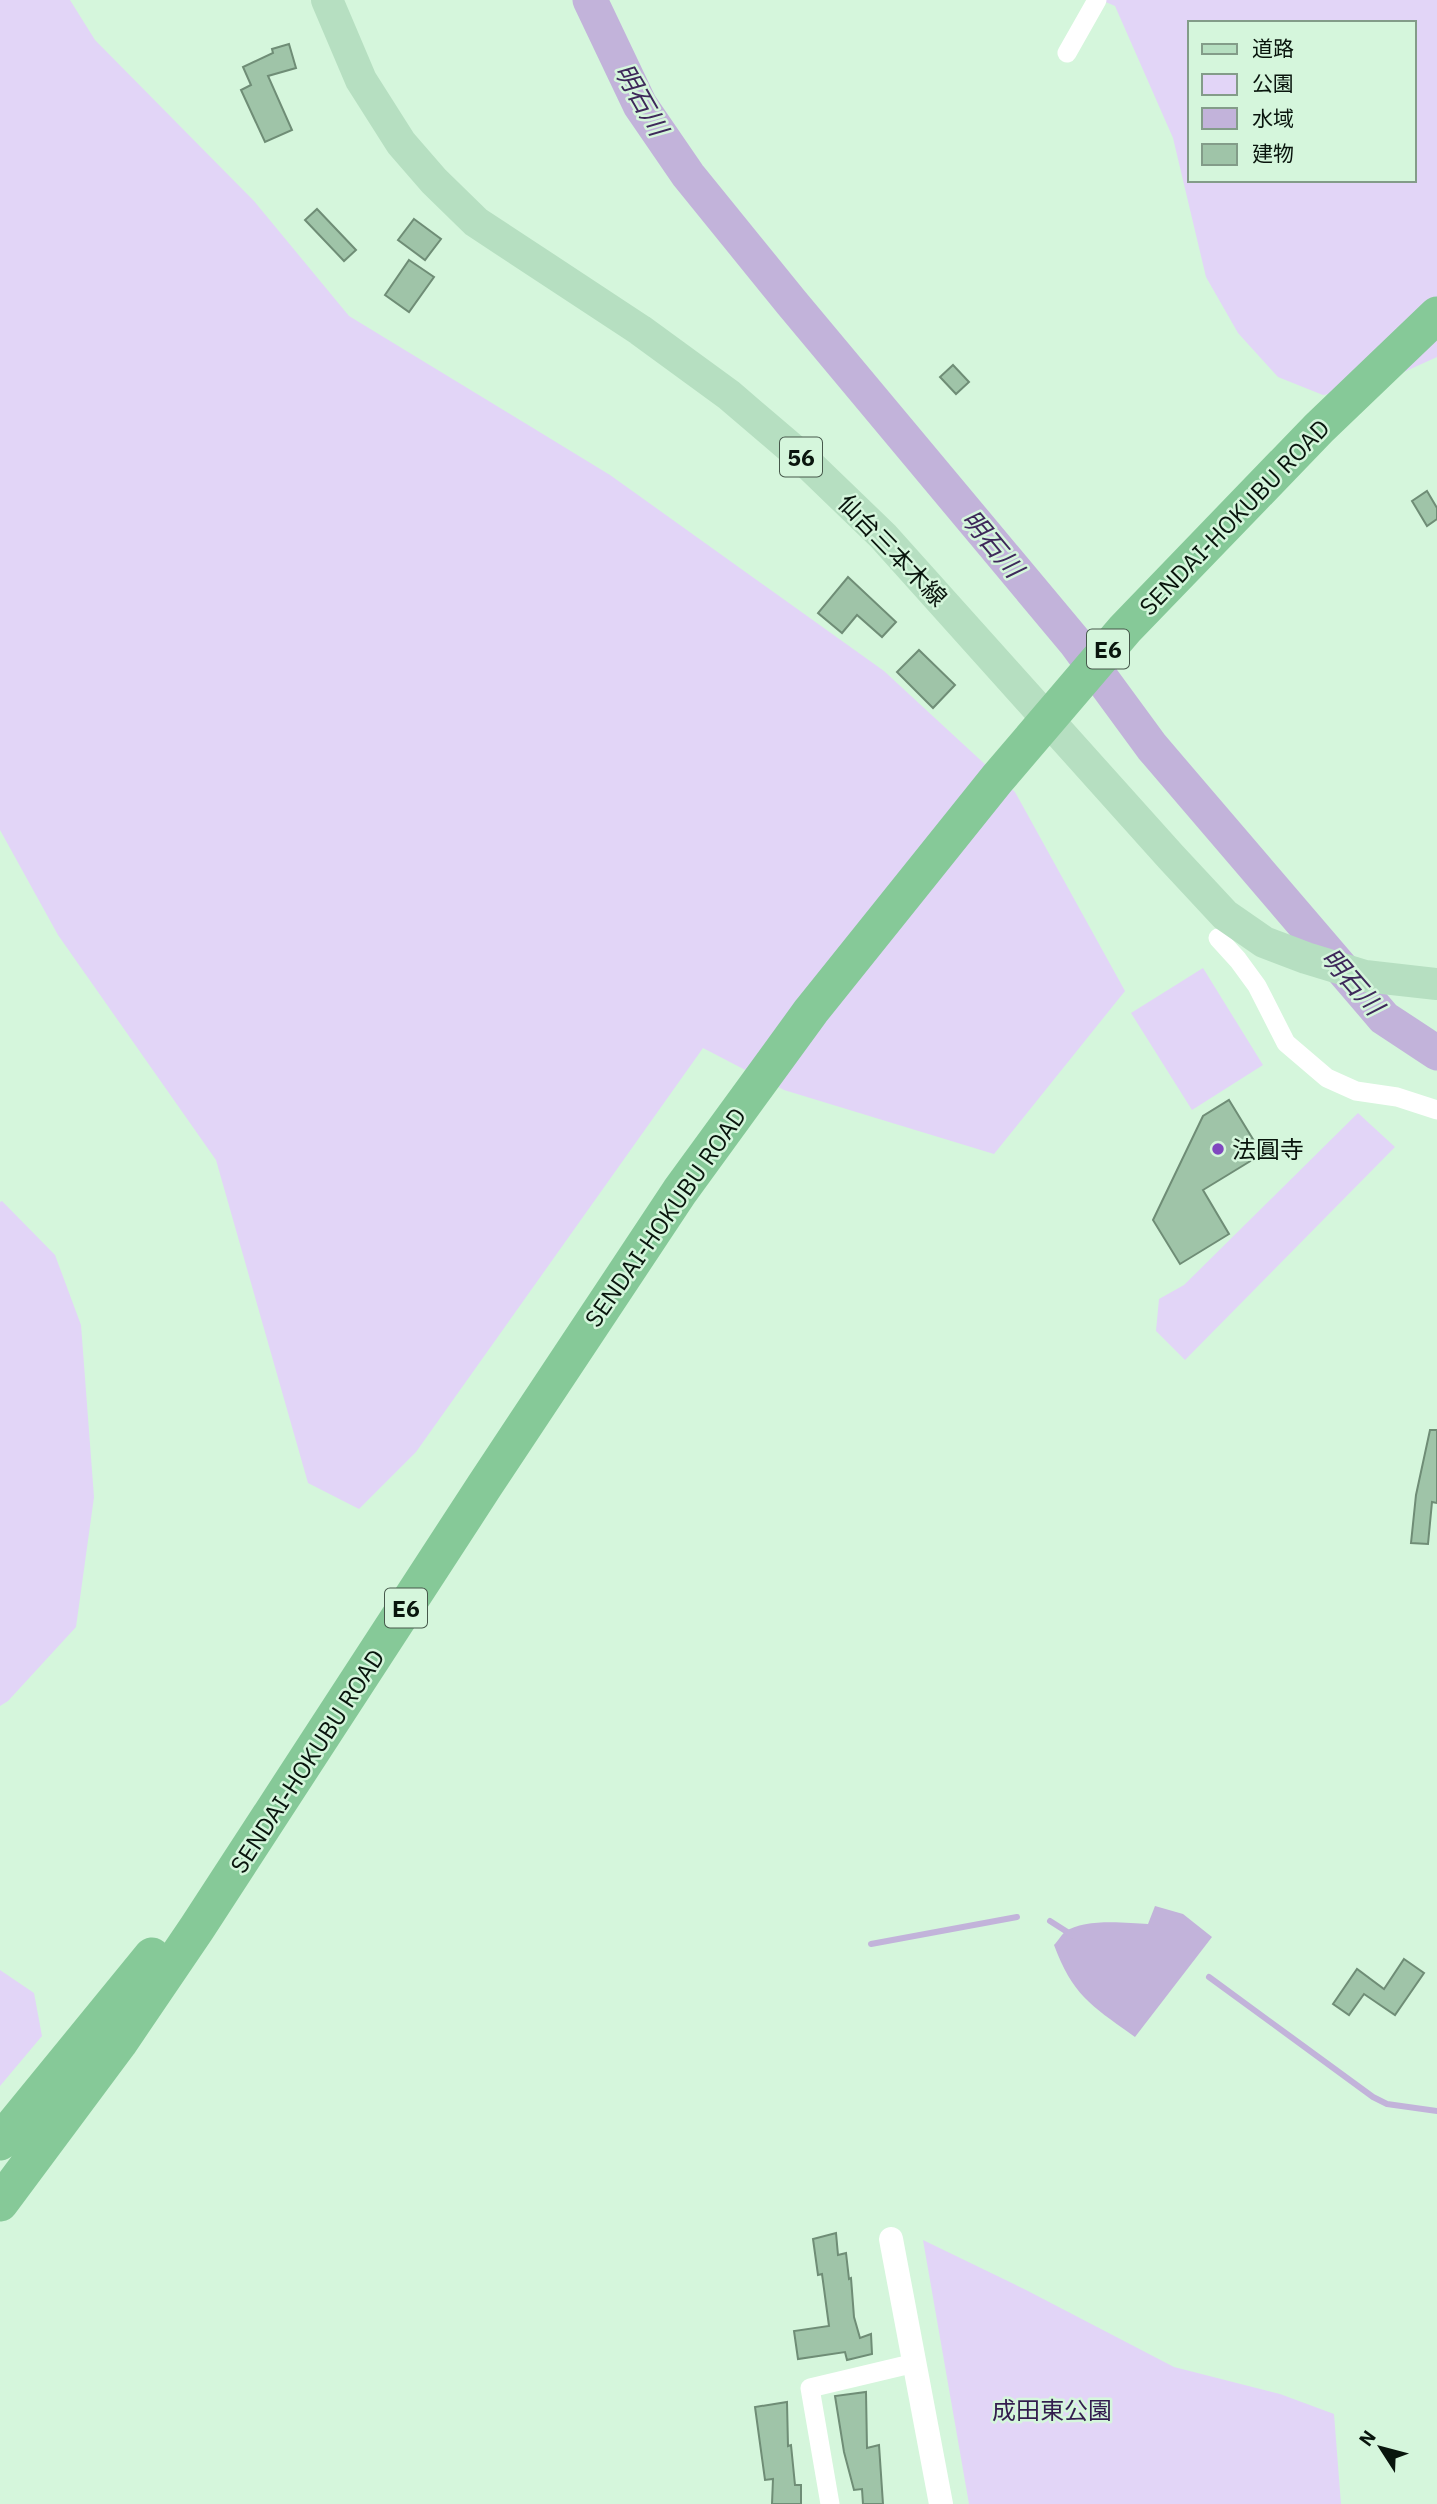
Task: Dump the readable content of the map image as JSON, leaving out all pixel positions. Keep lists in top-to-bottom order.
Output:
{
  "streets": {
    "highway": ["SENDAI-HOKUBU ROAD", "E6"],
    "main road": ["56", "仙台三本木線"]
  },
  "water": ["明石川"],
  "parks": ["成田東公園"],
  "places": ["法圓寺"],
  "legend": [
    "道路",
    "公園",
    "水域",
    "建物"
  ],
  "north": "top left"
}
